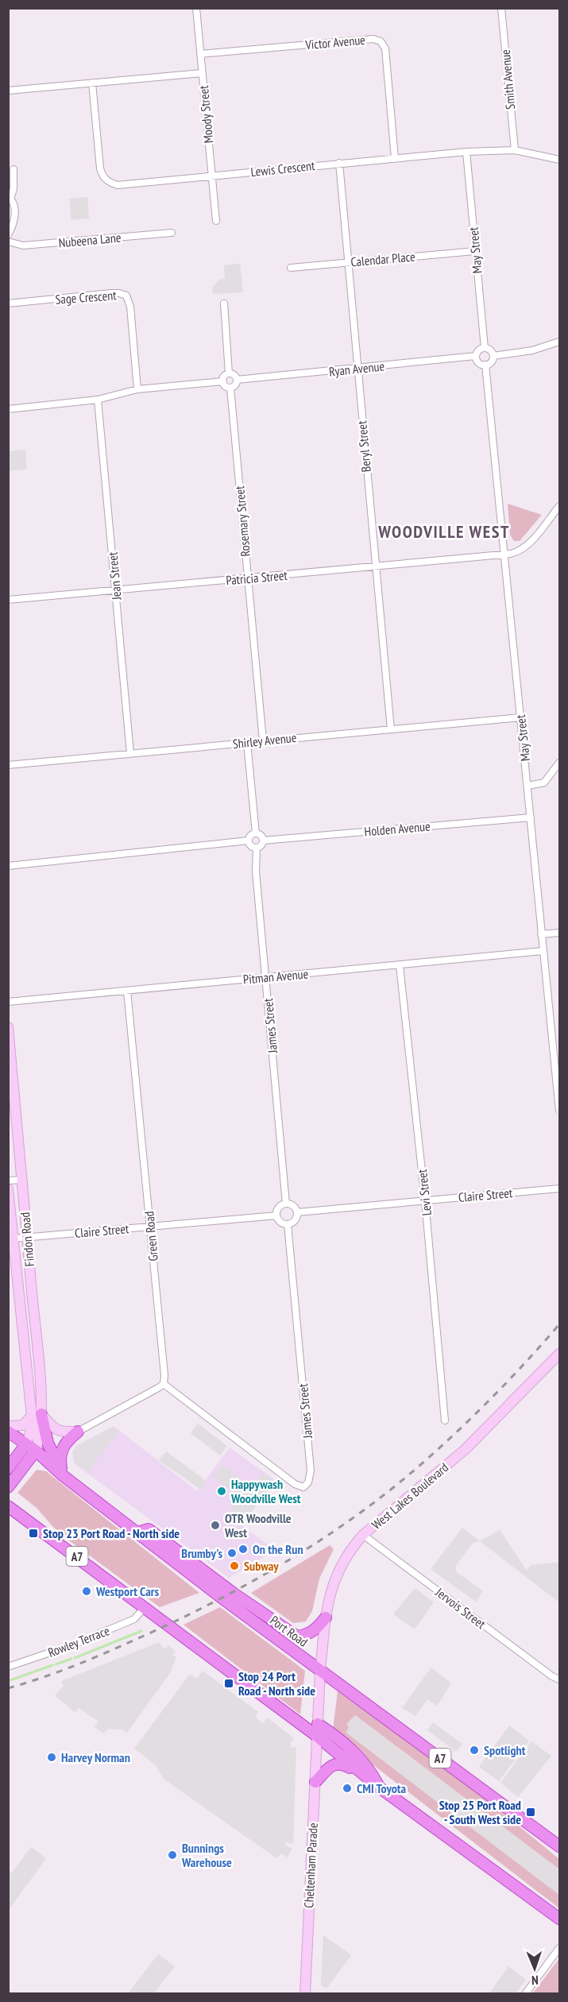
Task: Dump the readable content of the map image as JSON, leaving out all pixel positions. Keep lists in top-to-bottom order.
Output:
{
  "streets": {
    "highway": ["A7", "Port Road"],
    "main road": ["Findon Road", "West Lakes Boulevard", "Cheltenham Parade"],
    "street": [
      "Victor Avenue",
      "Smith Avenue",
      "Moody Street",
      "Lewis Crescent",
      "Nubeena Lane",
      "May Street",
      "Calendar Place",
      "Sage Crescent",
      "Ryan Avenue",
      "Beryl Street",
      "Rosemary Street",
      "Jean Street",
      "Patricia Street",
      "Shirley Avenue",
      "Holden Avenue",
      "Pitman Avenue",
      "James Street",
      "Levi Street",
      "Claire Street",
      "Green Road",
      "Jervois Street",
      "Rowley Terrace"
    ]
  },
  "crossings": [
    ["Victor Avenue", "Moody Street"],
    ["Victor Avenue", "Lewis Crescent"],
    ["Smith Avenue", "Lewis Crescent"],
    ["Moody Street", "Lewis Crescent"],
    ["Lewis Crescent", "May Street"],
    ["Lewis Crescent", "Beryl Street"],
    ["May Street", "Calendar Place"],
    ["May Street", "Ryan Avenue"],
    ["May Street", "Patricia Street"],
    ["May Street", "Shirley Avenue"],
    ["May Street", "Holden Avenue"],
    ["May Street", "Pitman Avenue"],
    ["Calendar Place", "Beryl Street"],
    ["Ryan Avenue", "Beryl Street"],
    ["Ryan Avenue", "Rosemary Street"],
    ["Beryl Street", "Patricia Street"],
    ["Beryl Street", "Shirley Avenue"],
    ["Rosemary Street", "Patricia Street"],
    ["Rosemary Street", "Shirley Avenue"],
    ["Jean Street", "Patricia Street"],
    ["Jean Street", "Shirley Avenue"],
    ["Holden Avenue", "James Street"],
    ["Pitman Avenue", "James Street"],
    ["Pitman Avenue", "Levi Street"],
    ["Pitman Avenue", "Green Road"],
    ["James Street", "Claire Street"],
    ["James Street", "Green Road"],
    ["Levi Street", "Claire Street"],
    ["Claire Street", "Green Road"],
    ["Claire Street", "Findon Road"],
    ["Findon Road", "Port Road"],
    ["West Lakes Boulevard", "Jervois Street"],
    ["West Lakes Boulevard", "Port Road"],
    ["West Lakes Boulevard", "Cheltenham Parade"],
    ["A7", "Rowley Terrace"],
    ["A7", "Cheltenham Parade"]
  ],
  "districts": ["WOODVILLE WEST"],
  "places": {
    "other": [
      "Happywash Woodville West",
      "OTR Woodville West",
      "On the Run",
      "Brumby's",
      "Subway",
      "Westport Cars",
      "Spotlight",
      "Harvey Norman",
      "CMI Toyota",
      "Bunnings Warehouse"
    ],
    "transit": ["Stop 23 Port Road - North side", "Stop 24 Port Road - North side", "Stop 25 Port Road - South West side"]
  },
  "north": "bottom"
}
